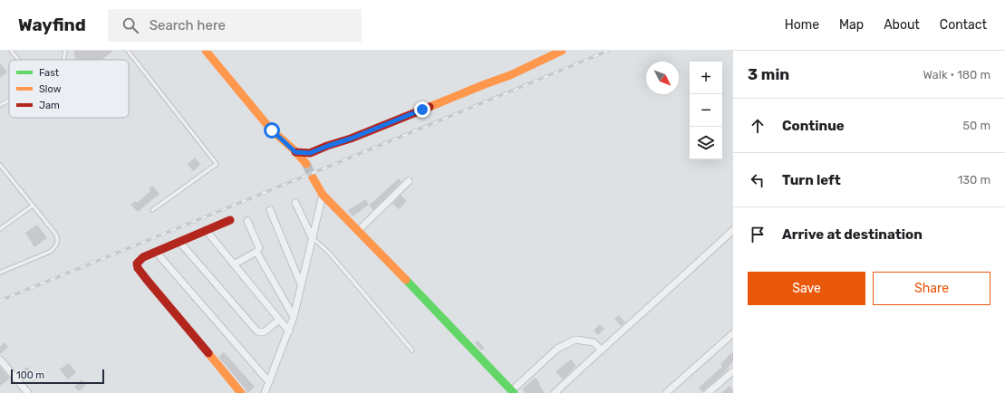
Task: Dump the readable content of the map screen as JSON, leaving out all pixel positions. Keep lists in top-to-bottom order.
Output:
{
  "legend": ["Fast", "Slow", "Jam"],
  "scale_bar": "100 m",
  "north": "bottom right",
  "page": {
    "header": "Wayfind",
    "search": "Search here",
    "nav": [
      "Home",
      "Map",
      "About",
      "Contact"
    ],
    "heading": ["3 min", "Walk · 180 m"],
    "map_buttons": ["+", "−"],
    "list": [
      ["Continue", "50 m"],
      ["Turn left", "130 m"],
      "Arrive at destination"
    ],
    "buttons": ["Save", "Share"],
    "scale": "100 m"
  }
}
